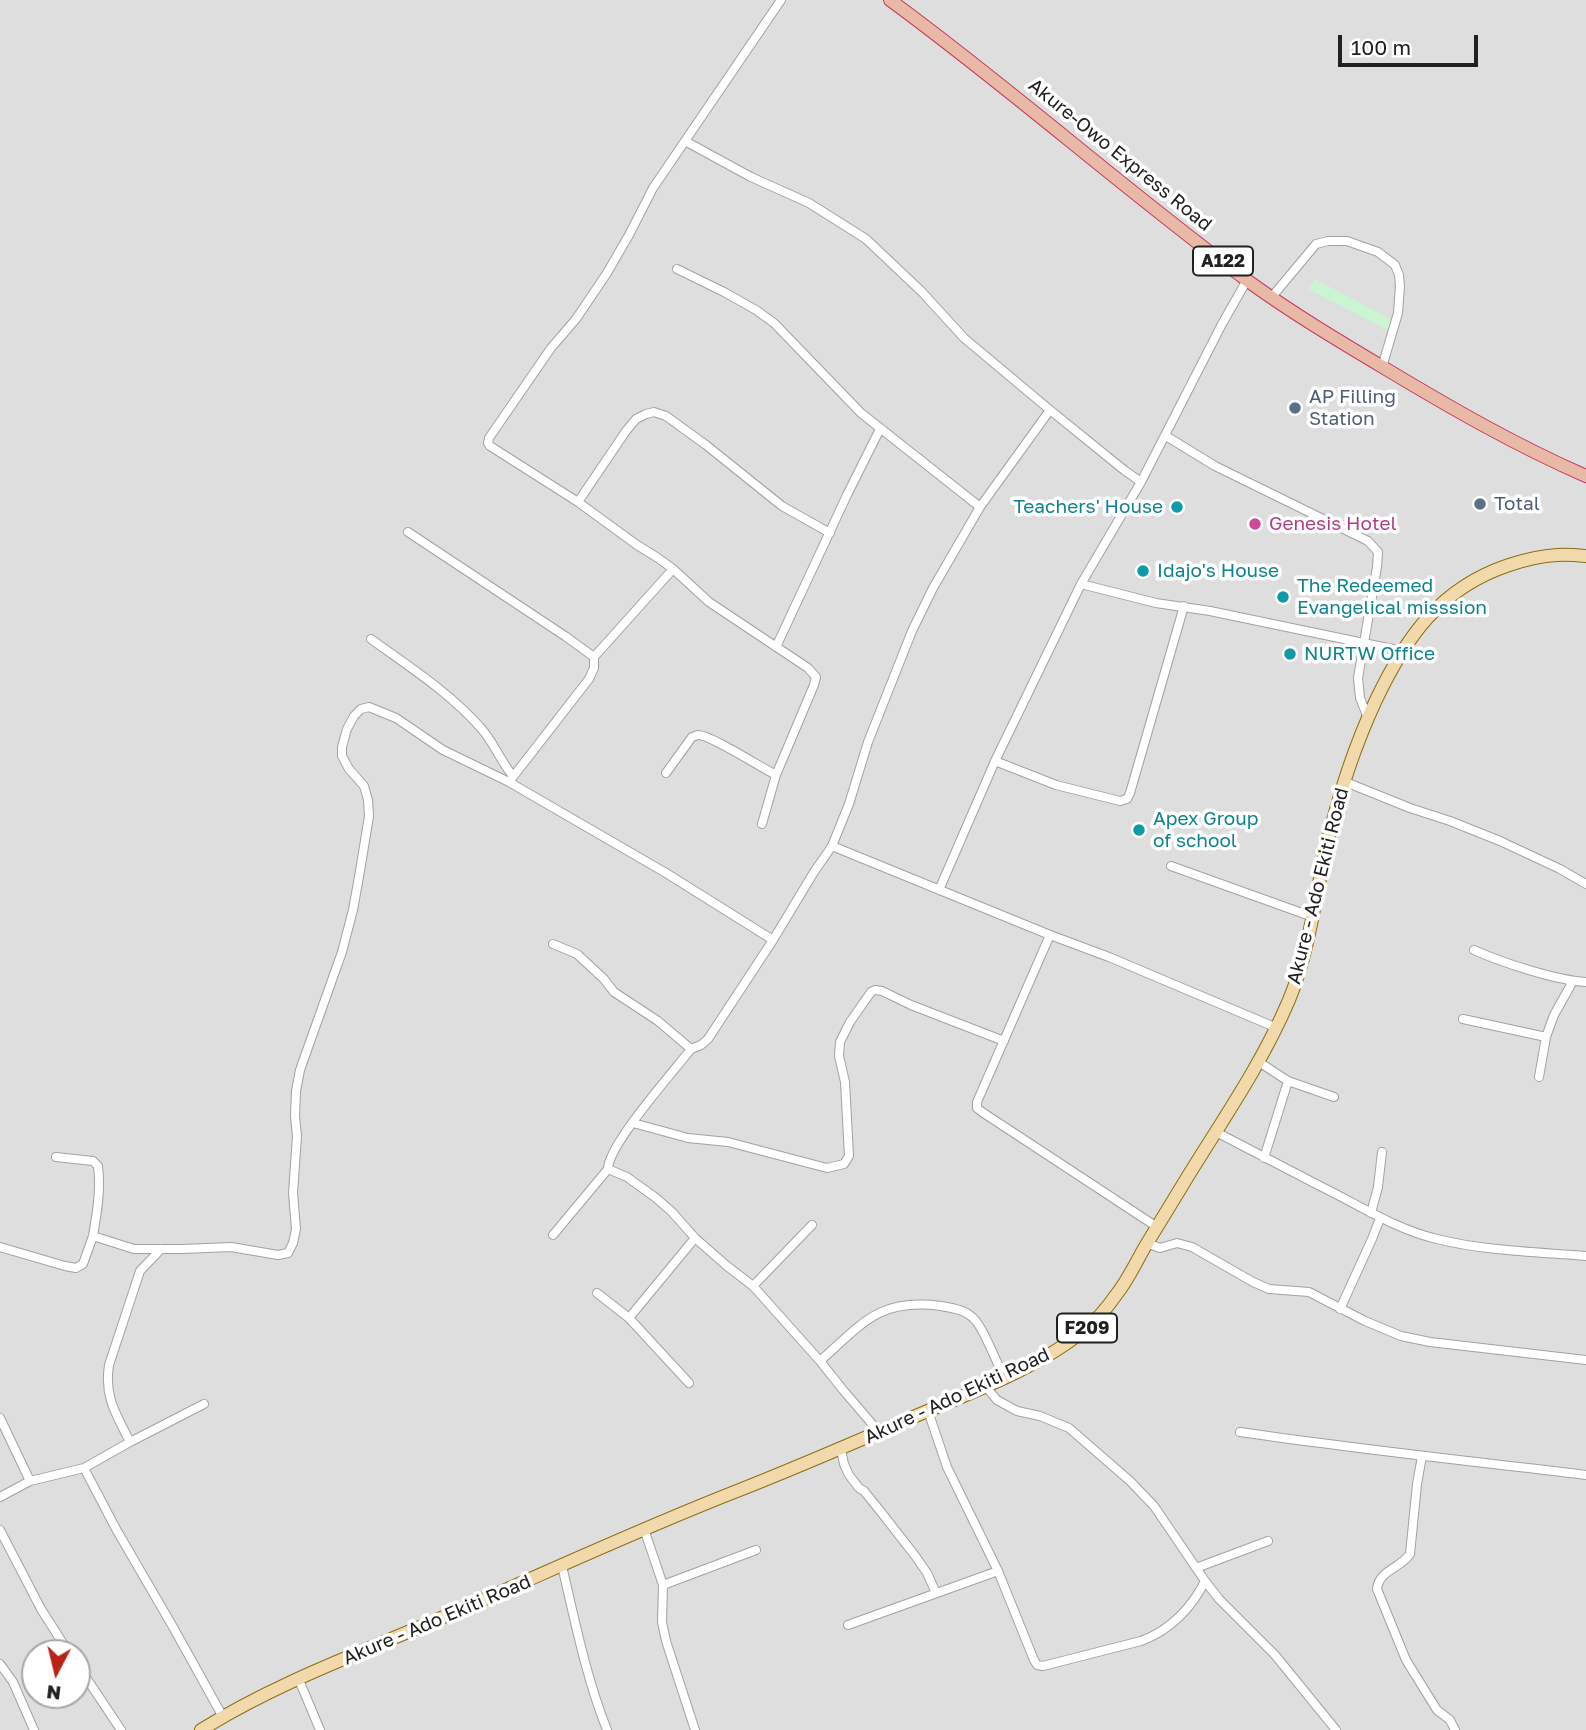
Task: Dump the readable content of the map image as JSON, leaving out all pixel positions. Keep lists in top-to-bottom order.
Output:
{
  "streets": {
    "highway": ["Akure-Owo Express Road", "A122"],
    "main road": ["Akure - Ado Ekiti Road", "F209"]
  },
  "places": [
    "AP Filling Station",
    "Total",
    "Teachers' House",
    "Genesis Hotel",
    "Idajo's House",
    "The Redeemed Evangelical misssion",
    "NURTW Office",
    "Apex Group of school"
  ],
  "scale_bar": "100 m",
  "north": "bottom"
}
